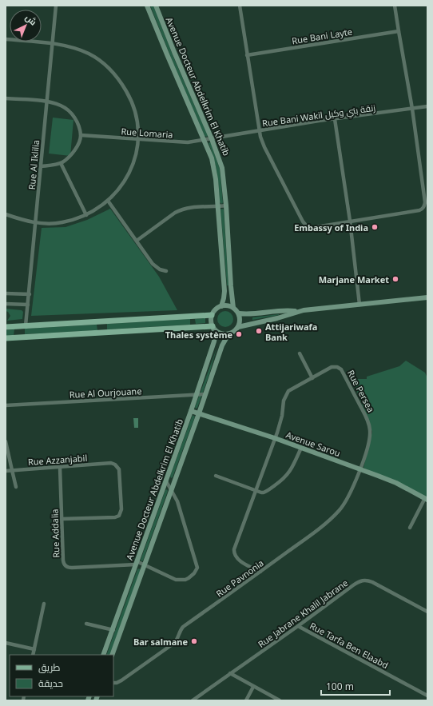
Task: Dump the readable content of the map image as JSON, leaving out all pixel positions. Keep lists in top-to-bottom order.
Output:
{
  "streets": {
    "main road": ["Avenue Docteur Abdelkrim El Khatib", "Avenue Sarou"],
    "street": [
      "Rue Bani Layte",
      "Rue Bani Wakil زنقة بني وكيل",
      "Rue Lomaria",
      "Rue Al Iklilia",
      "Rue Persea",
      "Rue Al Ourjouane",
      "Rue Azzanjabil",
      "Rue Addalia",
      "Rue Pavnonia",
      "Rue Jabrane Khalil Jabrane",
      "Rue Tarfa Ben Elaabd"
    ]
  },
  "crossings": [
    ["Avenue Docteur Abdelkrim El Khatib", "Rue Bani Wakil زنقة بني وكيل"],
    ["Avenue Docteur Abdelkrim El Khatib", "Rue Lomaria"],
    ["Avenue Docteur Abdelkrim El Khatib", "Rue Al Ourjouane"],
    ["Avenue Docteur Abdelkrim El Khatib", "Avenue Sarou"],
    ["Avenue Docteur Abdelkrim El Khatib", "Rue Addalia"],
    ["Rue Bani Wakil زنقة بني وكيل", "Rue Lomaria"],
    ["Rue Persea", "Avenue Sarou"],
    ["Rue Persea", "Rue Pavnonia"],
    ["Avenue Sarou", "Rue Pavnonia"],
    ["Rue Azzanjabil", "Rue Addalia"],
    ["Rue Jabrane Khalil Jabrane", "Rue Tarfa Ben Elaabd"]
  ],
  "places": [
    "Embassy of India",
    "Marjane Market",
    "Attijariwafa Bank",
    "Thales système",
    "Bar salmane"
  ],
  "legend": ["طريق", "حديقة"],
  "scale_bar": "100 m",
  "north": "top right"
}
